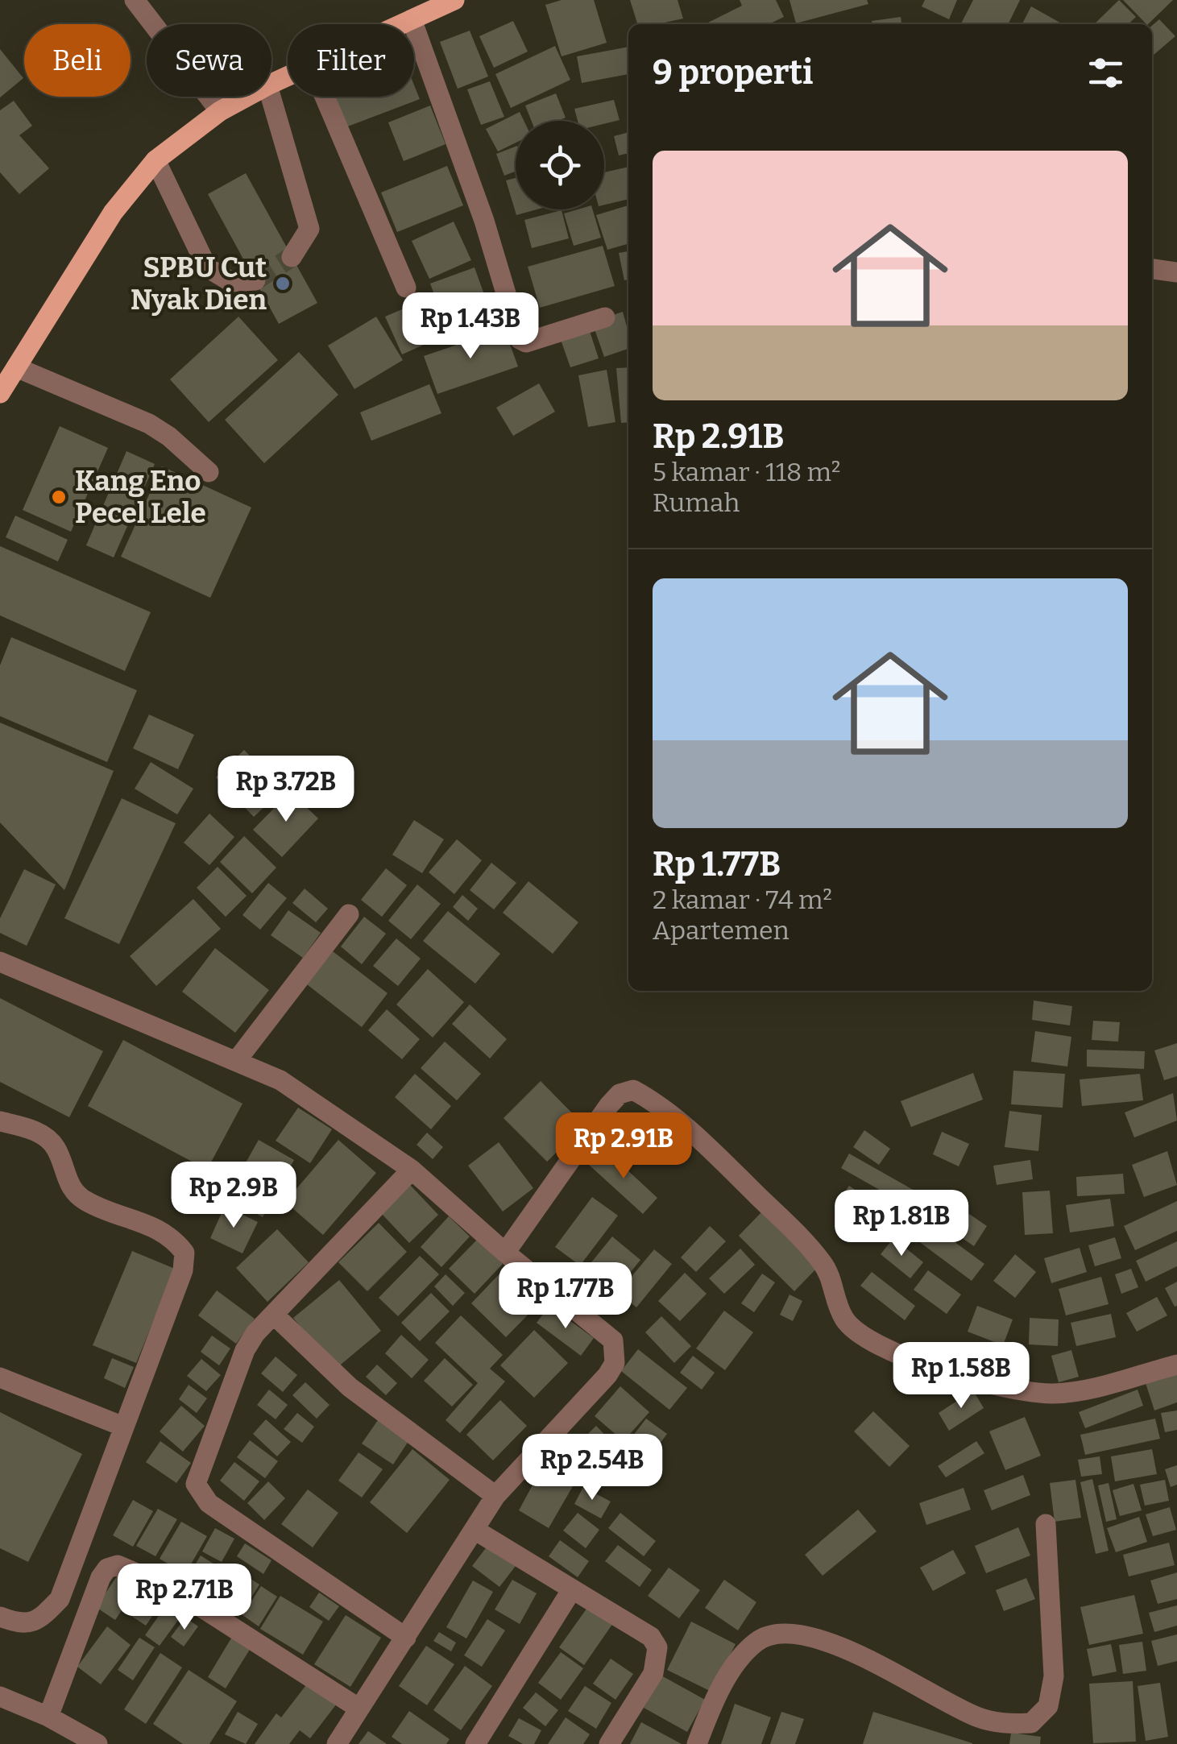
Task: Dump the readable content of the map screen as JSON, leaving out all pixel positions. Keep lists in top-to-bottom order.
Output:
{
  "places": ["SPBU Cut Nyak Dien", "Kang Eno Pecel Lele"],
  "page": {
    "chip": ["Beli", "Sewa", "Filter"],
    "heading": "9 properti",
    "list": [
      {
        "name": "Rp 2.91B",
        "note": "5 kamar · 118 m² · Rumah"
      },
      {
        "name": "Rp 1.77B",
        "note": "2 kamar · 74 m² · Apartemen"
      }
    ],
    "price": [
      "Rp 1.43B",
      "Rp 3.72B",
      "Rp 2.91B",
      "Rp 2.9B",
      "Rp 1.81B",
      "Rp 1.77B",
      "Rp 1.58B",
      "Rp 2.54B",
      "Rp 2.71B"
    ]
  }
}
